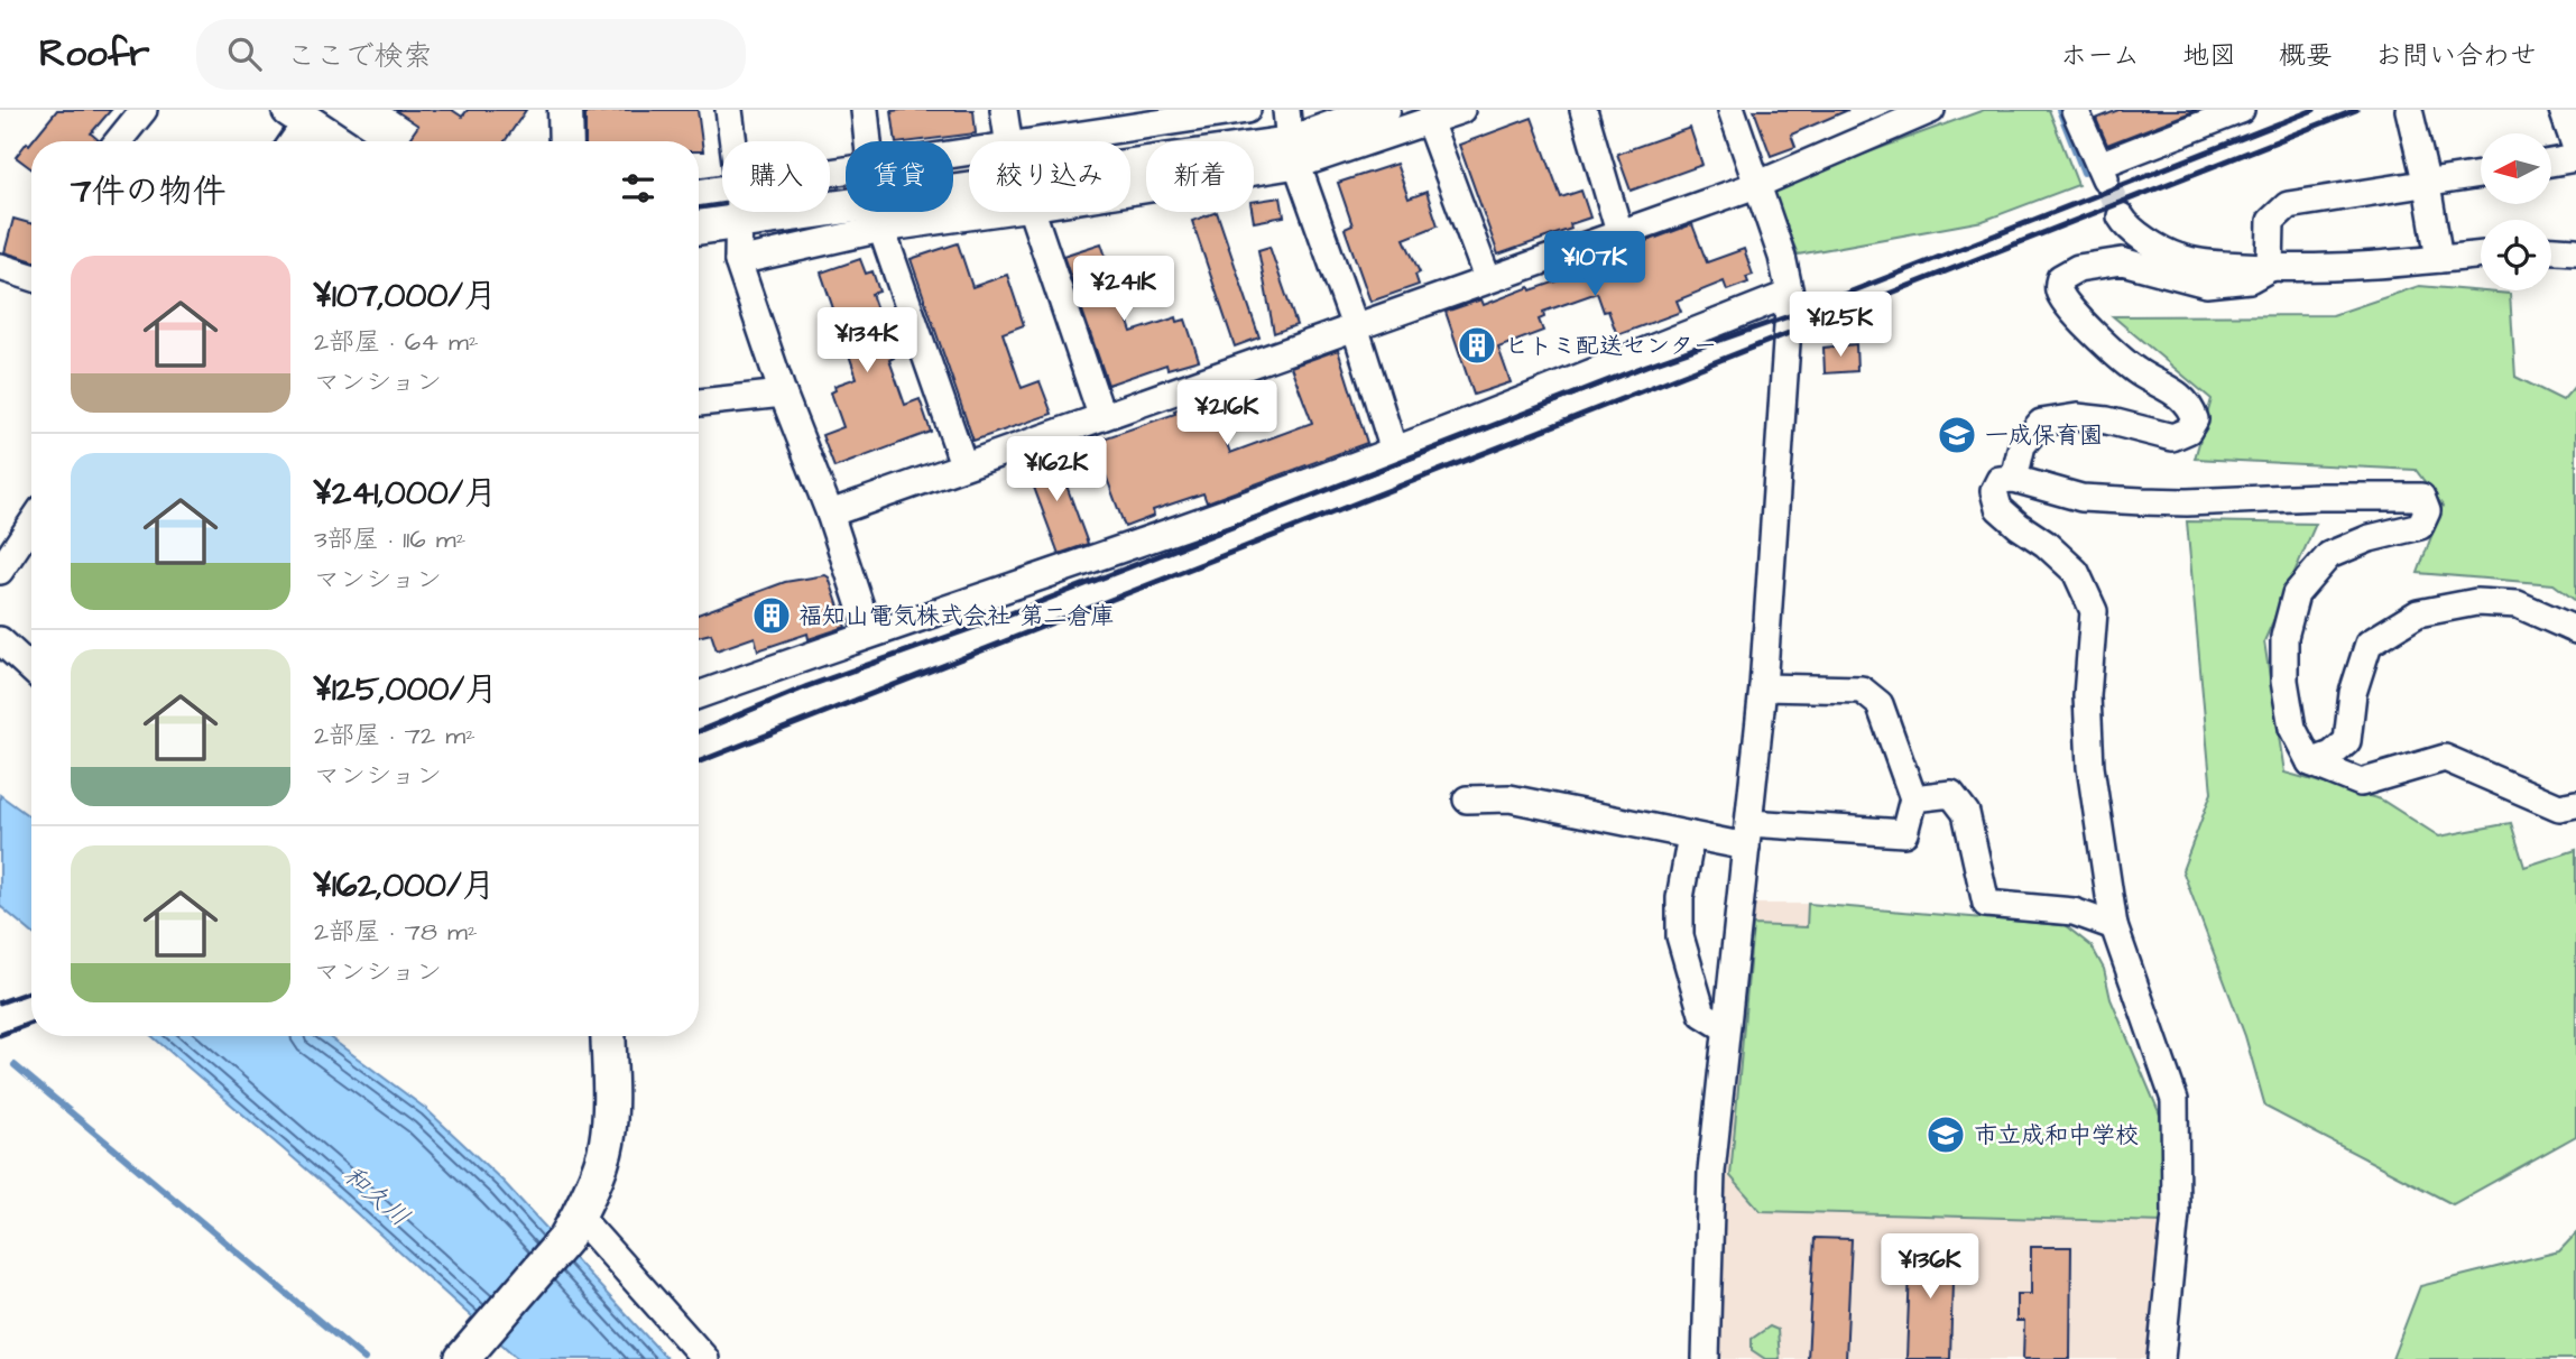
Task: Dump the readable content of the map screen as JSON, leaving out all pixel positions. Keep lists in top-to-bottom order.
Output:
{
  "water": ["和久川"],
  "places": {
    "building": ["ヒトミ配送センター", "福知山電気株式会社 第二倉庫"],
    "school or university": ["一成保育園", "市立成和中学校"]
  },
  "north": "left",
  "page": {
    "header": "Roofr",
    "search": "ここで検索",
    "nav": [
      "ホーム",
      "地図",
      "概要",
      "お問い合わせ"
    ],
    "chip": [
      "購入",
      "賃貸",
      "絞り込み",
      "新着"
    ],
    "heading": "7件の物件",
    "price": [
      "¥107K",
      "¥241K",
      "¥125K",
      "¥134K",
      "¥216K",
      "¥162K",
      "¥136K"
    ],
    "list": [
      {
        "name": "¥107,000/月",
        "note": "2部屋 · 64 m² · マンション"
      },
      {
        "name": "¥241,000/月",
        "note": "3部屋 · 116 m² · マンション"
      },
      {
        "name": "¥125,000/月",
        "note": "2部屋 · 72 m² · マンション"
      },
      {
        "name": "¥162,000/月",
        "note": "2部屋 · 78 m² · マンション"
      }
    ]
  }
}
